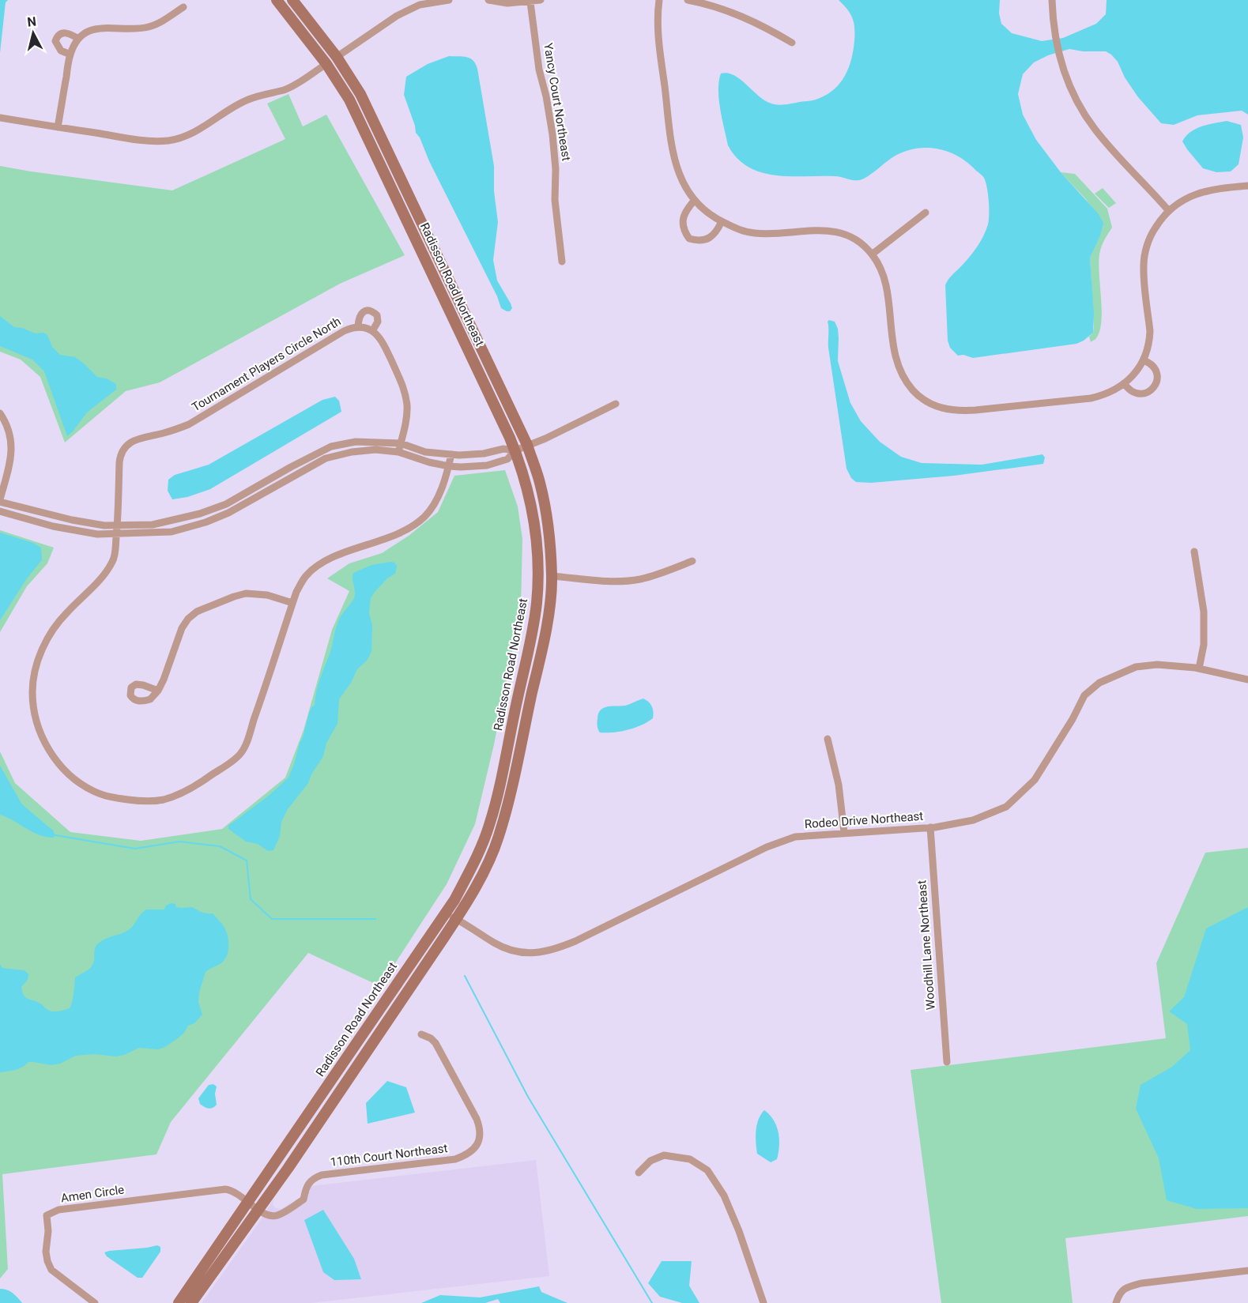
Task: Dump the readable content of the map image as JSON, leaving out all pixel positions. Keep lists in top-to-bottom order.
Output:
{
  "streets": {
    "main road": ["Radisson Road Northeast"],
    "street": [
      "Yancy Court Northeast",
      "Tournament Players Circle North",
      "Rodeo Drive Northeast",
      "Woodhill Lane Northeast",
      "110th Court Northeast",
      "Amen Circle"
    ]
  },
  "crossings": [
    ["Radisson Road Northeast", "Rodeo Drive Northeast"],
    ["Radisson Road Northeast", "110th Court Northeast"],
    ["Radisson Road Northeast", "Amen Circle"],
    ["Rodeo Drive Northeast", "Woodhill Lane Northeast"],
    ["110th Court Northeast", "Amen Circle"]
  ],
  "north": "top"
}
